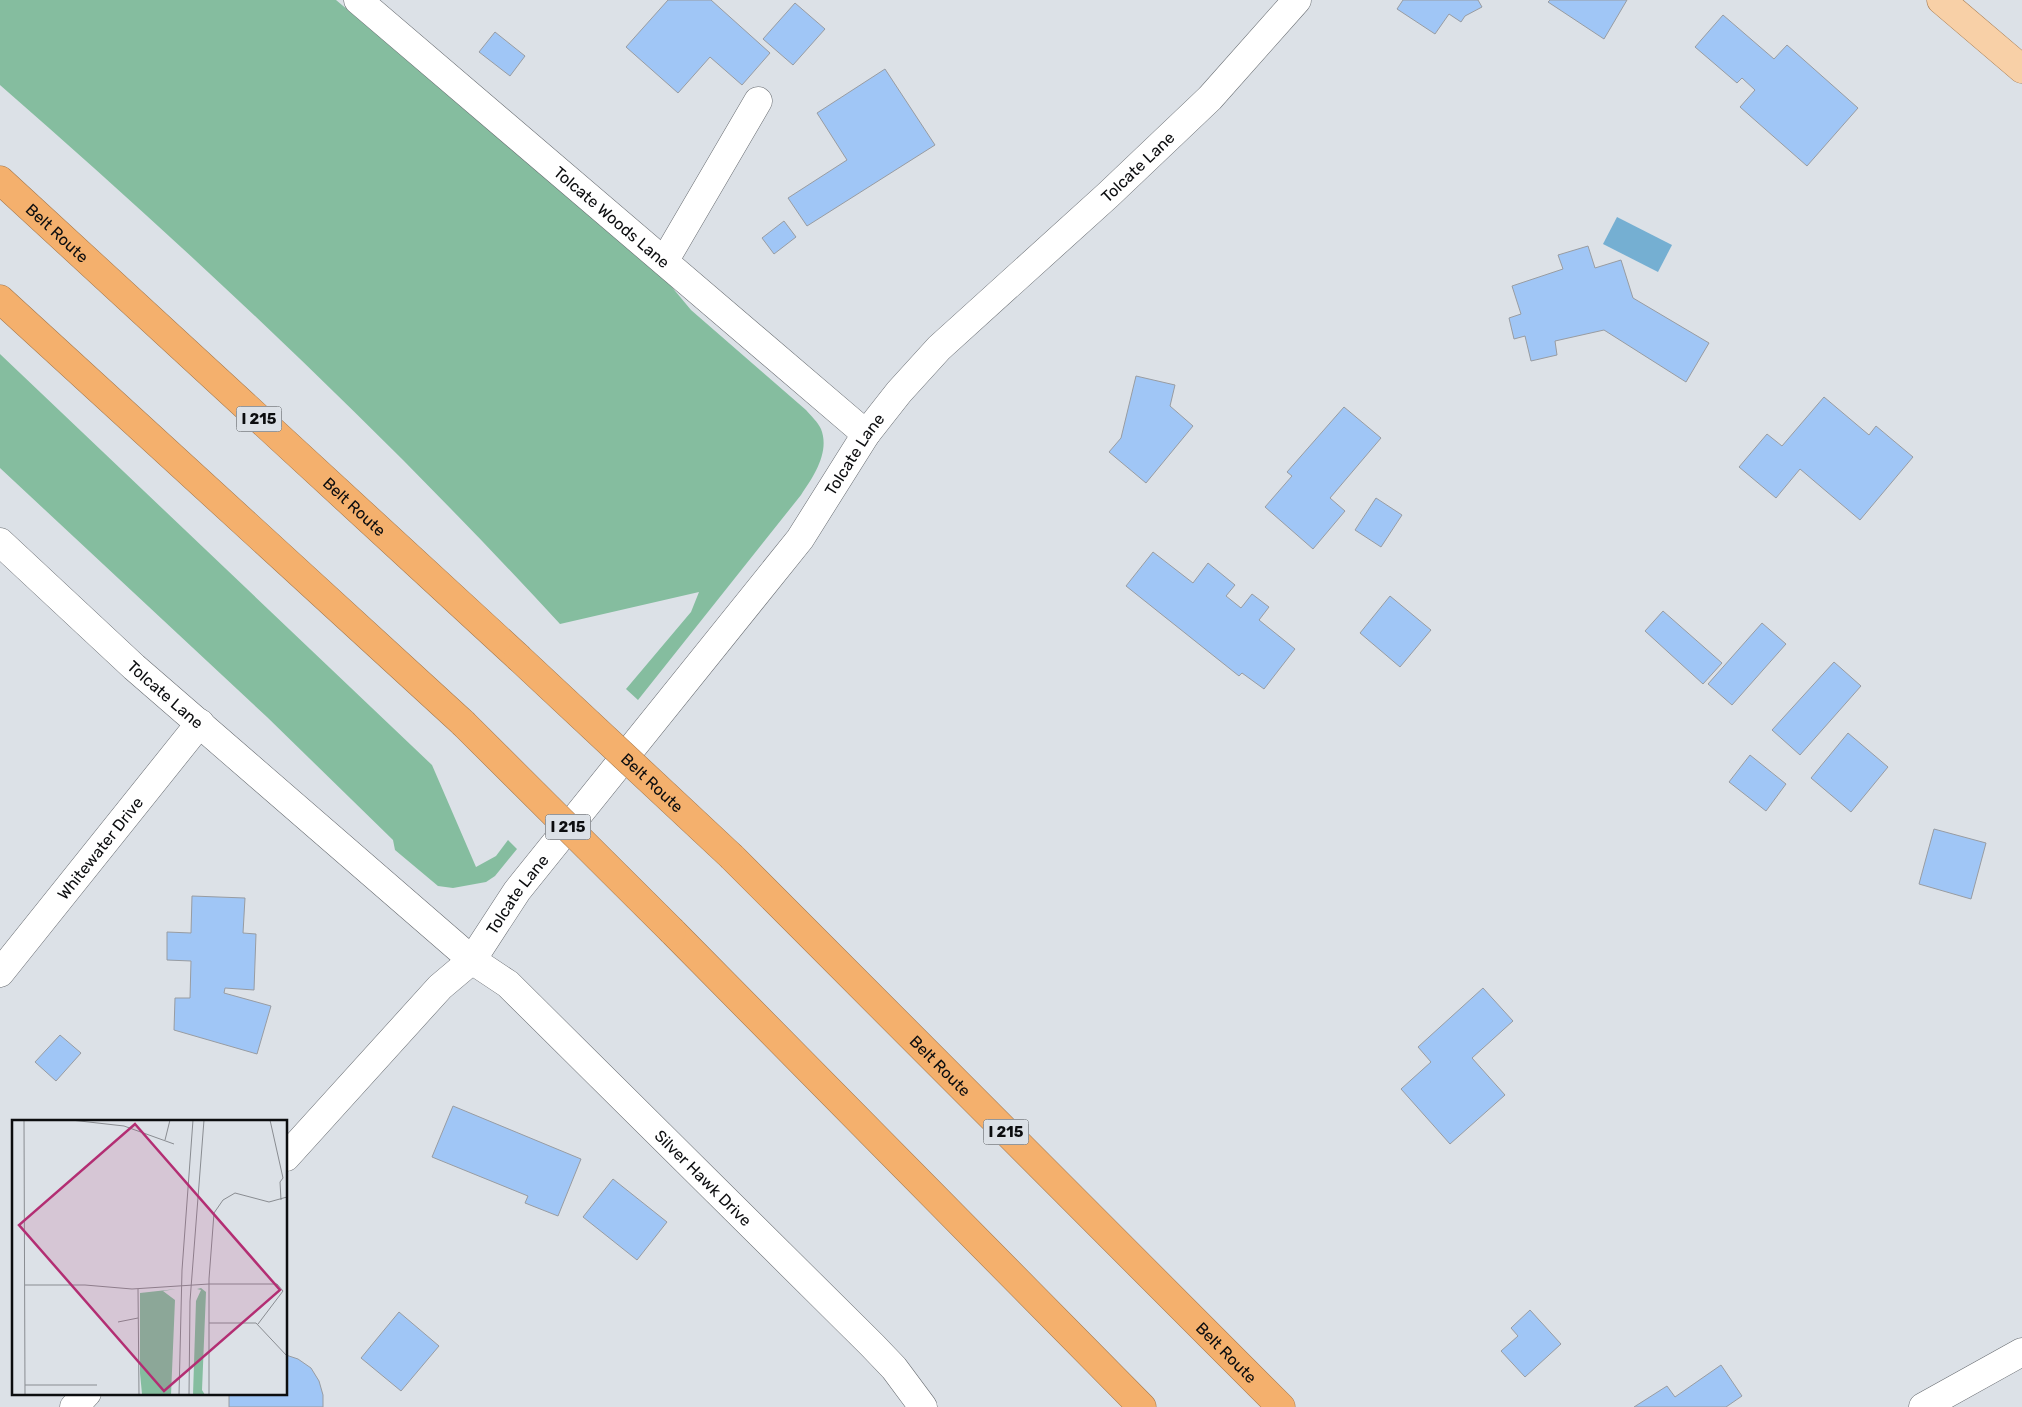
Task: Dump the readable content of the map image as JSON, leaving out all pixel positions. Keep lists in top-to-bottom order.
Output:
{
  "streets": {
    "highway": ["Belt Route", "I 215"],
    "street": [
      "Tolcate Lane",
      "Tolcate Woods Lane",
      "Whitewater Drive",
      "Silver Hawk Drive"
    ]
  },
  "crossings": [
    ["Tolcate Lane", "Tolcate Woods Lane"],
    ["Tolcate Lane", "Whitewater Drive"],
    ["Tolcate Lane", "Silver Hawk Drive"]
  ]
}
